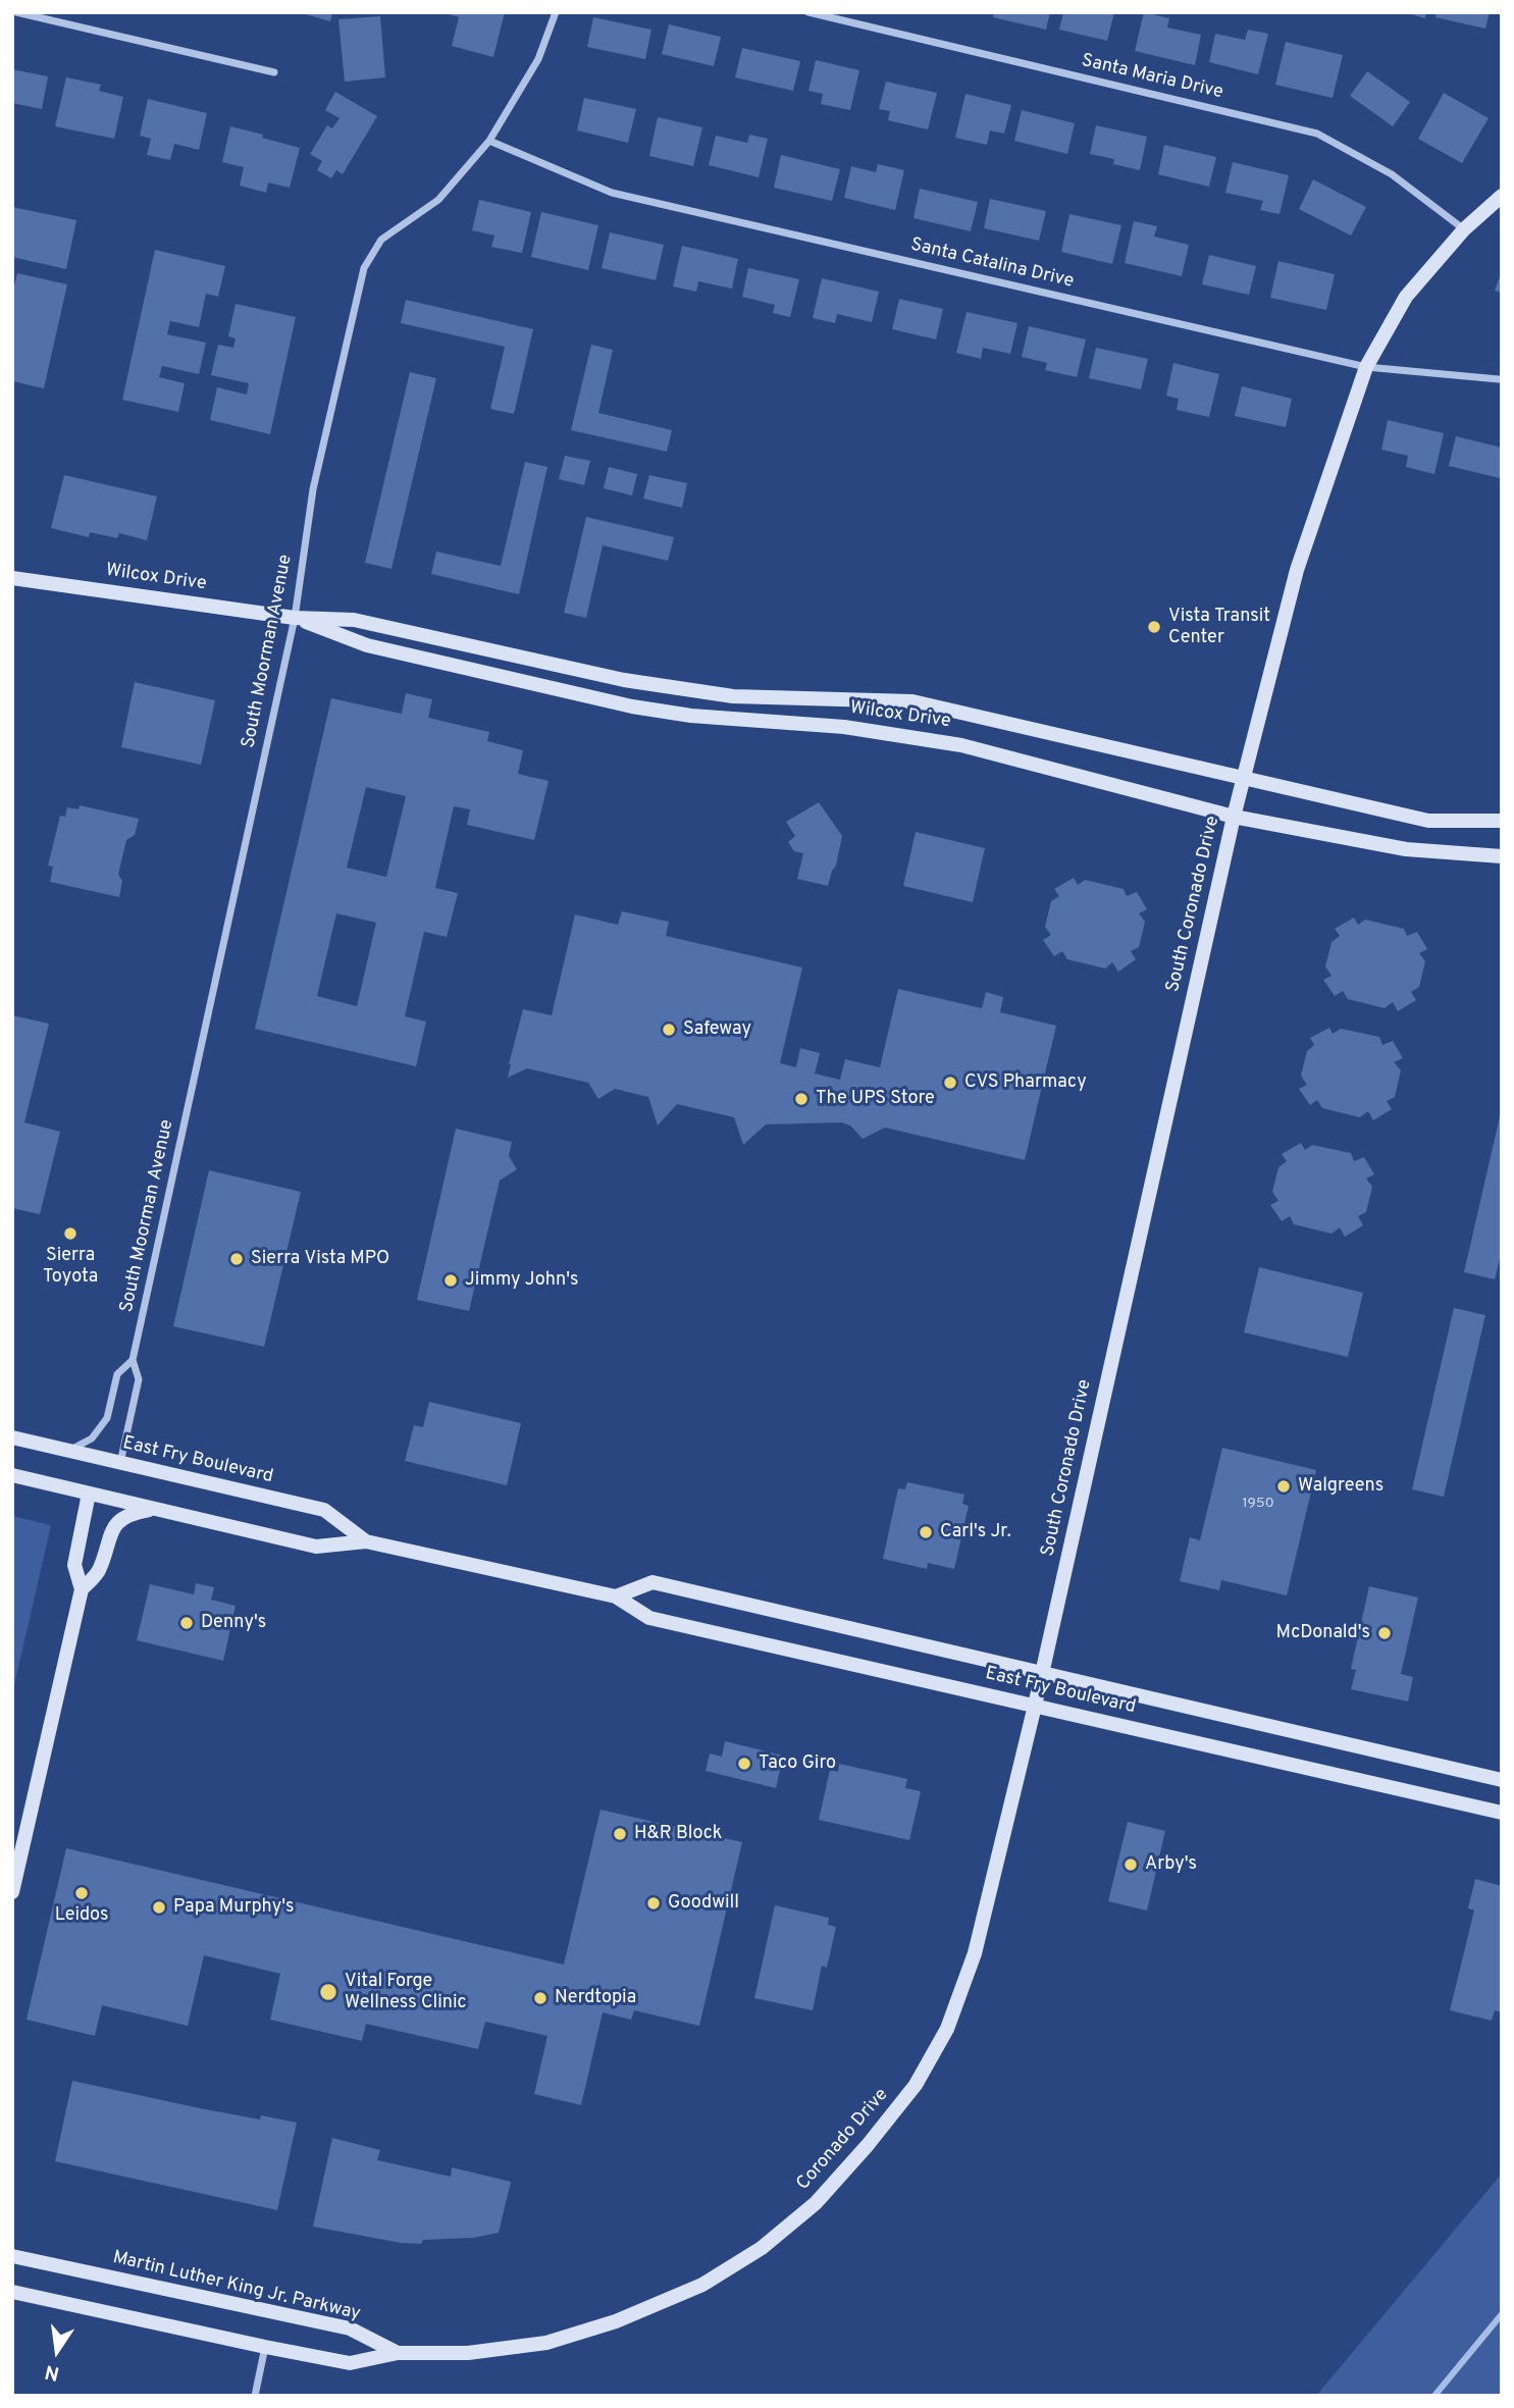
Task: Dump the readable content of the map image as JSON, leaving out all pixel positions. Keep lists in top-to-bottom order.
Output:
{
  "streets": {
    "street": [
      "Santa Maria Drive",
      "Santa Catalina Drive",
      "Wilcox Drive",
      "South Moorman Avenue",
      "South Coronado Drive",
      "East Fry Boulevard",
      "Coronado Drive",
      "Martin Luther King Jr. Parkway"
    ]
  },
  "crossings": [
    ["Santa Maria Drive", "South Coronado Drive"],
    ["Santa Catalina Drive", "South Moorman Avenue"],
    ["Santa Catalina Drive", "South Coronado Drive"],
    ["Wilcox Drive", "South Moorman Avenue"],
    ["Wilcox Drive", "South Coronado Drive"],
    ["South Moorman Avenue", "East Fry Boulevard"],
    ["South Coronado Drive", "East Fry Boulevard"],
    ["South Coronado Drive", "Coronado Drive"],
    ["East Fry Boulevard", "Coronado Drive"],
    ["Coronado Drive", "Martin Luther King Jr. Parkway"]
  ],
  "places": [
    "Vista Transit Center",
    "Safeway",
    "CVS Pharmacy",
    "The UPS Store",
    "Sierra Toyota",
    "Sierra Vista MPO",
    "Jimmy John's",
    "Walgreens",
    "Carl's Jr.",
    "Denny's",
    "McDonald's",
    "Taco Giro",
    "H&R Block",
    "Arby's",
    "Leidos",
    "Goodwill",
    "Papa Murphy's",
    "Vital Forge Wellness Clinic",
    "Nerdtopia"
  ],
  "house_numbers": ["1950"],
  "north": "bottom"
}
